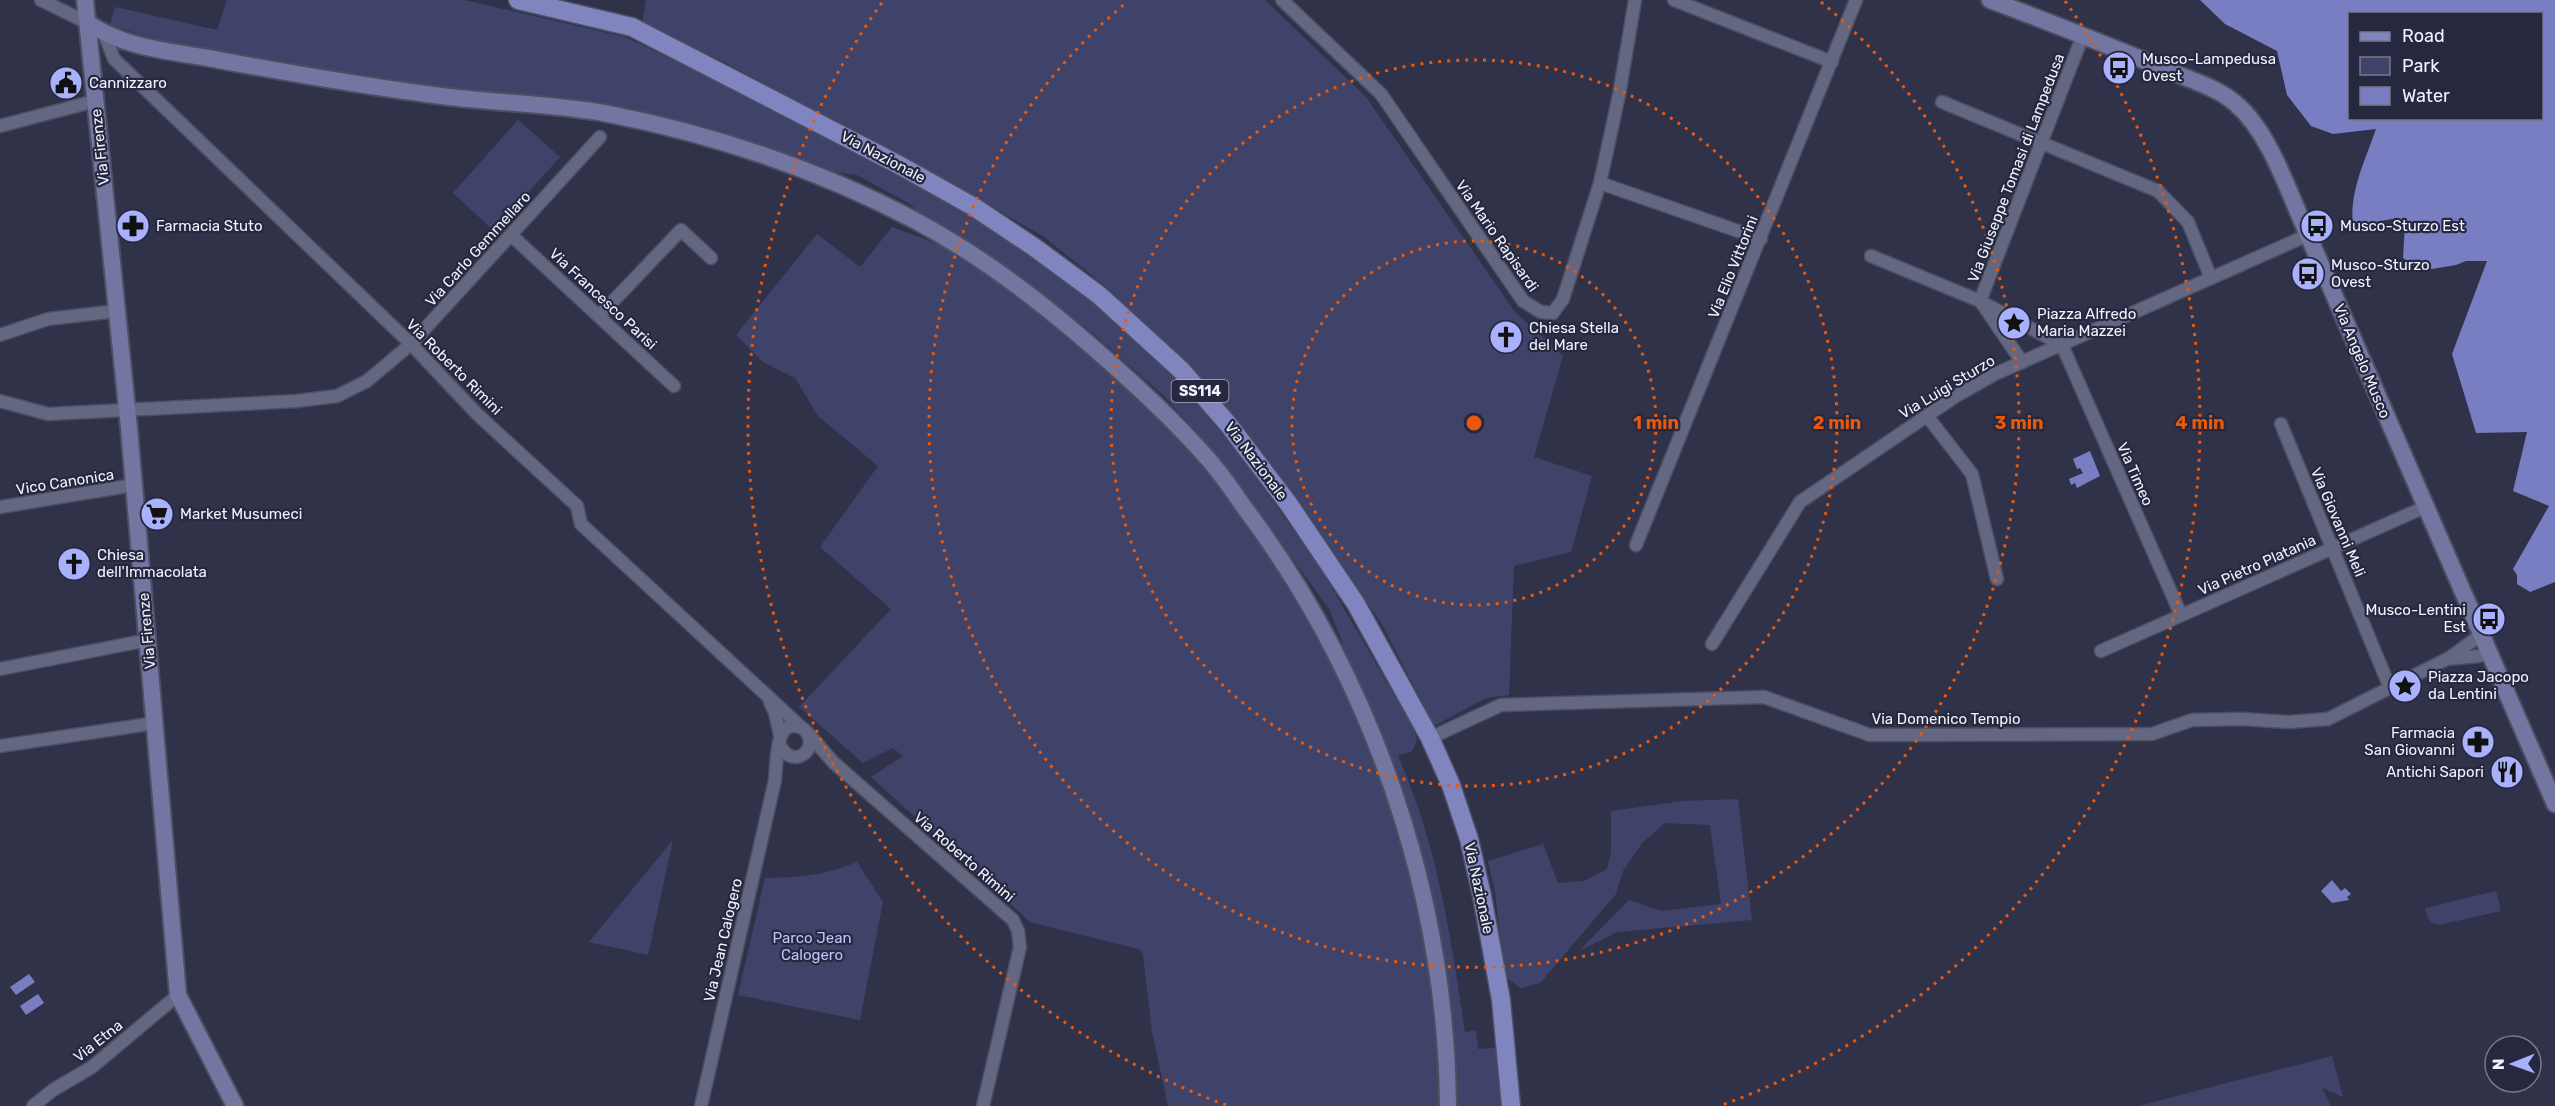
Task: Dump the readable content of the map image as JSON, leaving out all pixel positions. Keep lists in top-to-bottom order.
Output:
{
  "streets": {
    "main road": ["Via Nazionale", "SS114"],
    "street": [
      "Via Firenze",
      "Via Giuseppe Tomasi di Lampedusa",
      "Via Mario Rapisardi",
      "Via Carlo Gemmellaro",
      "Via Elio Vittorini",
      "Via Francesco Parisi",
      "Via Angelo Musco",
      "Via Roberto Rimini",
      "Via Luigi Sturzo",
      "Via Timeo",
      "Vico Canonica",
      "Via Giovanni Meli",
      "Via Pietro Platania",
      "Via Domenico Tempio",
      "Via Jean Calogero",
      "Via Etna"
    ]
  },
  "crossings": [
    ["Via Firenze", "Via Carlo Gemmellaro"],
    ["Via Firenze", "Vico Canonica"],
    ["Via Firenze", "Via Etna"],
    ["Via Nazionale", "Via Domenico Tempio"],
    ["Via Giuseppe Tomasi di Lampedusa", "Via Angelo Musco"],
    ["Via Carlo Gemmellaro", "Via Francesco Parisi"],
    ["Via Carlo Gemmellaro", "Via Roberto Rimini"],
    ["Via Angelo Musco", "Via Luigi Sturzo"],
    ["Via Angelo Musco", "Via Pietro Platania"],
    ["Via Roberto Rimini", "Via Jean Calogero"],
    ["Via Luigi Sturzo", "Via Timeo"],
    ["Via Timeo", "Via Pietro Platania"],
    ["Via Giovanni Meli", "Via Pietro Platania"],
    ["Via Giovanni Meli", "Via Domenico Tempio"]
  ],
  "parks": ["Parco Jean Calogero"],
  "places": {
    "bus stop": [
      "Musco-Lampedusa Ovest",
      "Musco-Sturzo Est",
      "Musco-Sturzo Ovest",
      "Musco-Lentini Est"
    ],
    "public building": ["Cannizzaro"],
    "pharmacy": ["Farmacia Stuto", "Farmacia San Giovanni"],
    "place": ["Piazza Alfredo Maria Mazzei", "Piazza Jacopo da Lentini"],
    "church": ["Chiesa Stella del Mare", "Chiesa dell'Immacolata"],
    "supermarket": ["Market Musumeci"],
    "restaurant": ["Antichi Sapori"]
  },
  "legend": ["Road", "Park", "Water"],
  "north": "left",
  "rings": [
    "1 min",
    "2 min",
    "3 min",
    "4 min"
  ]
}
